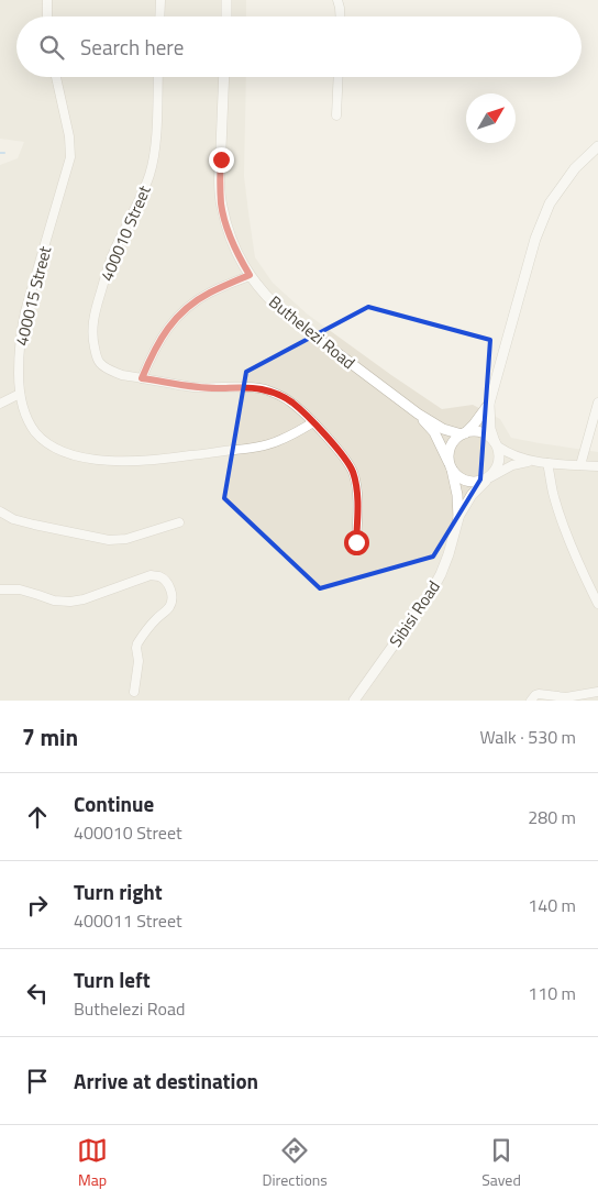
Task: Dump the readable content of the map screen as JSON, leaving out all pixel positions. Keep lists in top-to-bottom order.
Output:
{
  "streets": {
    "street": [
      "400010 Street",
      "400015 Street",
      "Buthelezi Road",
      "Sibisi Road"
    ]
  },
  "crossings": [
    ["400010 Street", "400015 Street"],
    ["Buthelezi Road", "Sibisi Road"]
  ],
  "north": "top right",
  "page": {
    "search": "Search here",
    "heading": ["7 min", "Walk · 530 m"],
    "list": [
      ["Continue", "400010 Street", "280 m"],
      ["Turn right", "400011 Street", "140 m"],
      ["Turn left", "Buthelezi Road", "110 m"],
      "Arrive at destination"
    ],
    "nav": ["Map", "Directions", "Saved"]
  }
}
